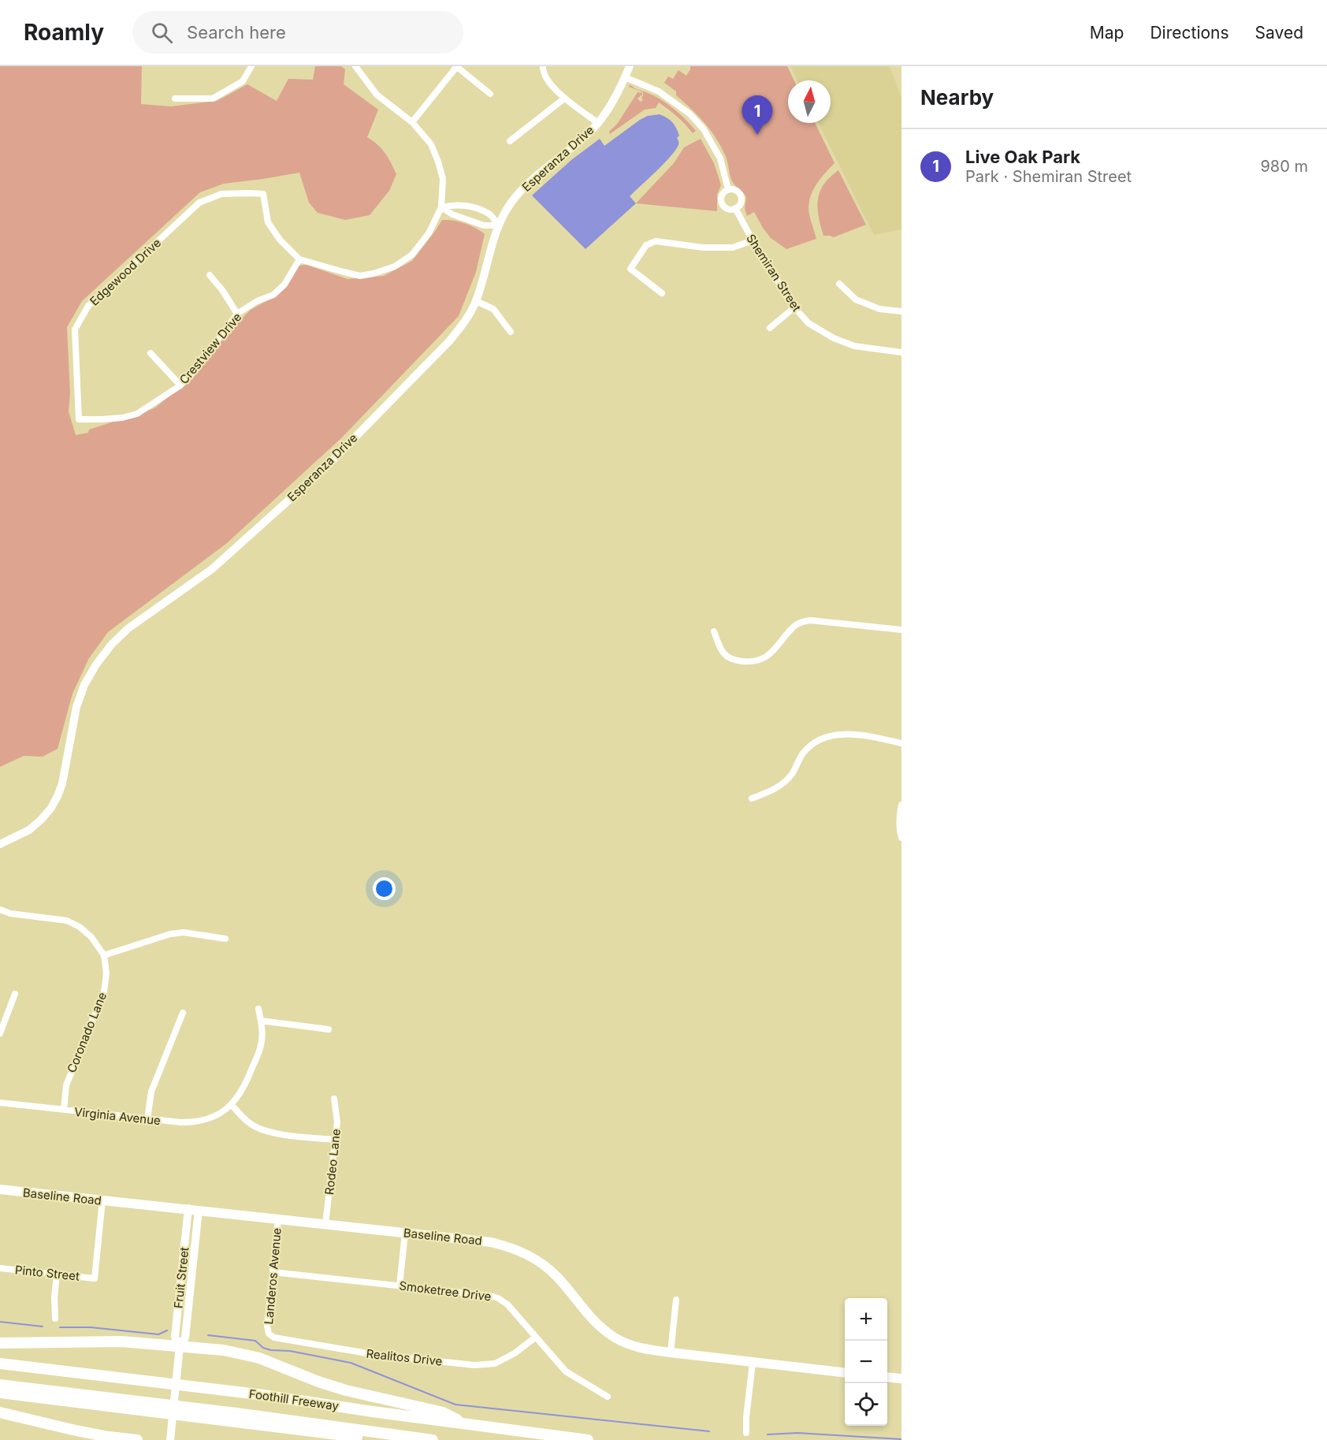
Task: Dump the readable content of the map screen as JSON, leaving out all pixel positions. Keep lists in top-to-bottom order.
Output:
{
  "streets": {
    "highway": ["Foothill Freeway"],
    "main road": ["Esperanza Drive", "Baseline Road", "Fruit Street"],
    "street": [
      "Edgewood Drive",
      "Shemiran Street",
      "Crestview Drive",
      "Coronado Lane",
      "Virginia Avenue",
      "Rodeo Lane",
      "Pinto Street",
      "Landeros Avenue",
      "Smoketree Drive",
      "Realitos Drive"
    ]
  },
  "crossings": [
    ["Esperanza Drive", "Shemiran Street"],
    ["Edgewood Drive", "Crestview Drive"],
    ["Coronado Lane", "Virginia Avenue"],
    ["Rodeo Lane", "Baseline Road"],
    ["Baseline Road", "Pinto Street"],
    ["Baseline Road", "Landeros Avenue"],
    ["Baseline Road", "Fruit Street"],
    ["Landeros Avenue", "Smoketree Drive"],
    ["Landeros Avenue", "Realitos Drive"],
    ["Smoketree Drive", "Realitos Drive"]
  ],
  "north": "top",
  "page": {
    "header": "Roamly",
    "search": "Search here",
    "nav": ["Map", "Directions", "Saved"],
    "heading": "Nearby",
    "pins": "1",
    "list": [
      {
        "mark": "1",
        "name": "Live Oak Park",
        "note": "Park · Shemiran Street",
        "value": "980 m"
      }
    ],
    "map_buttons": ["+", "−"]
  }
}
